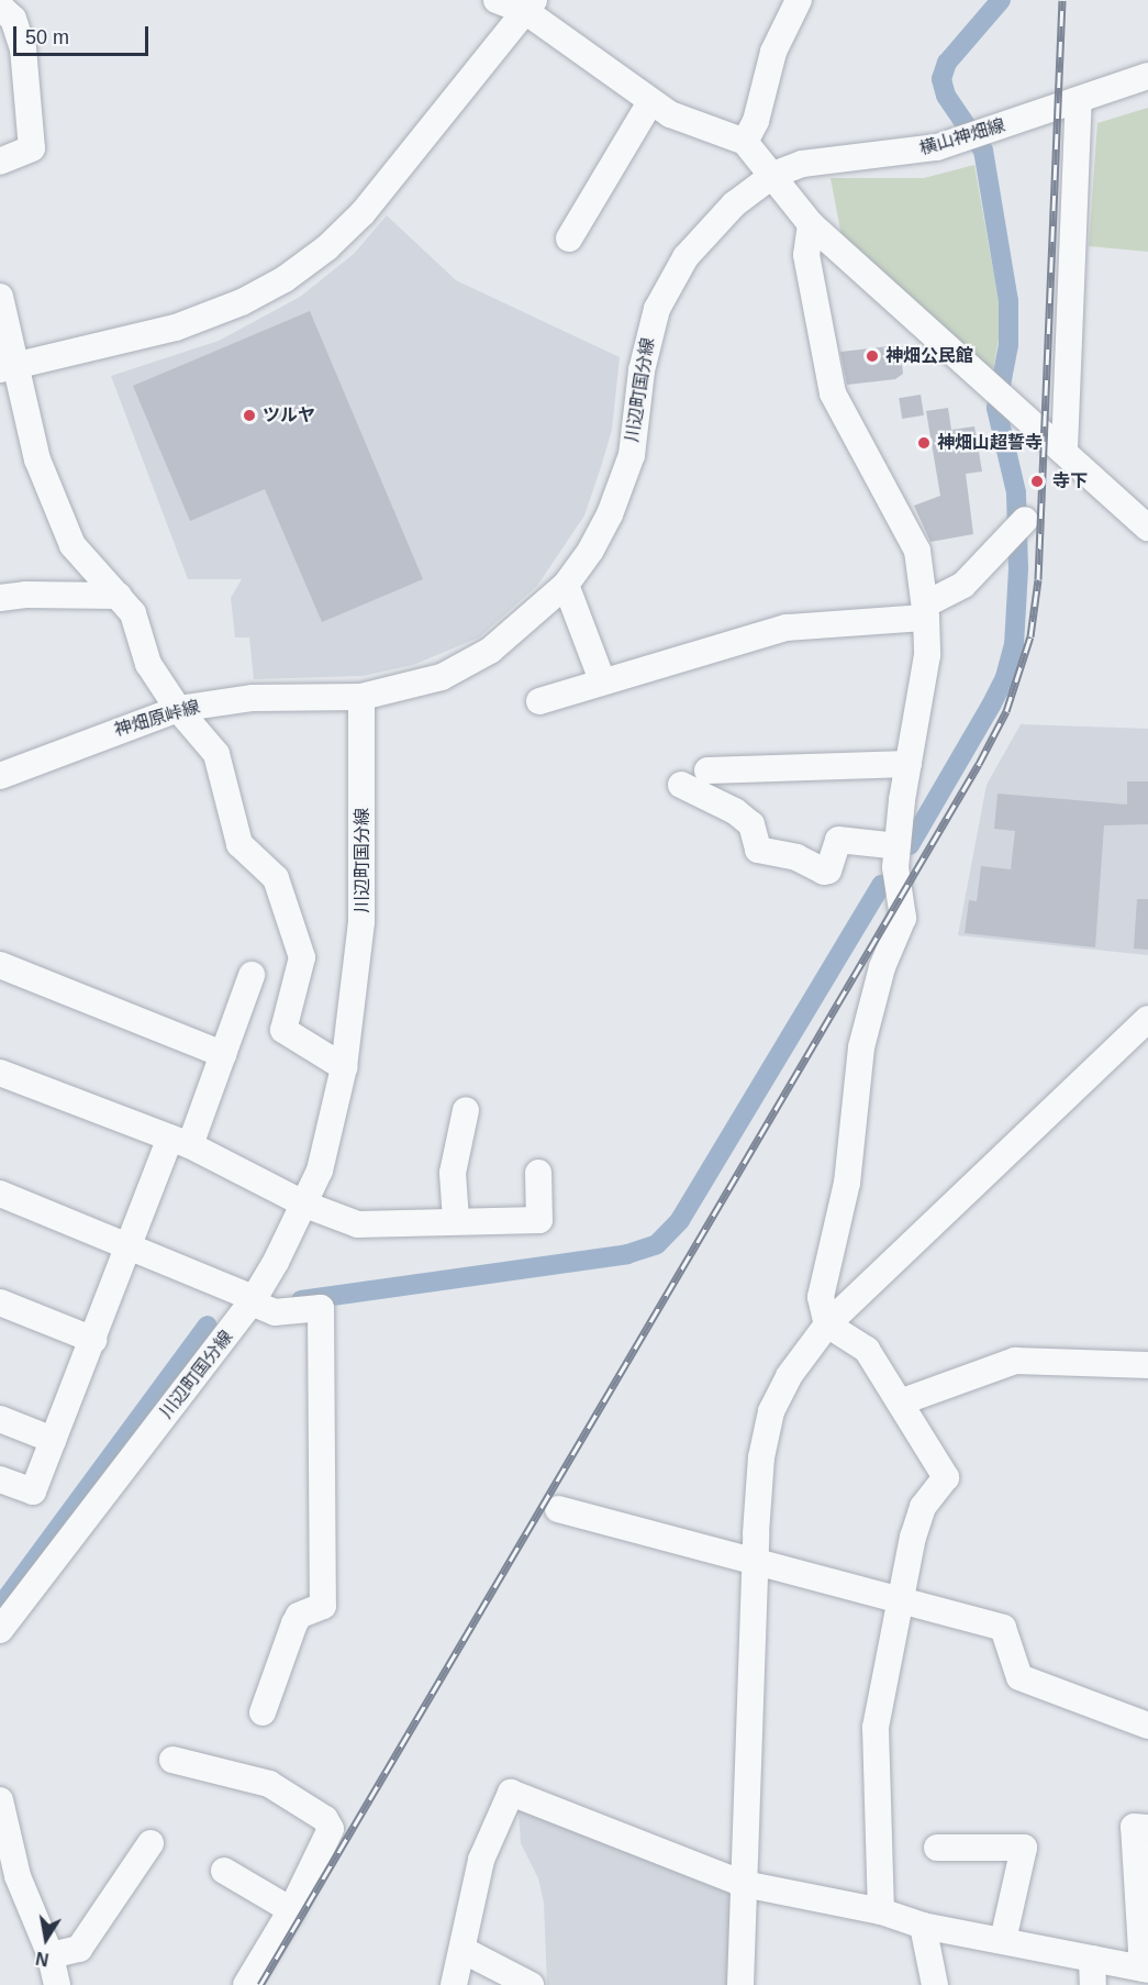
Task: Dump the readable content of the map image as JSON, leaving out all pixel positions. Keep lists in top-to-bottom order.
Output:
{
  "streets": {
    "street": ["横山神畑線", "川辺町国分線", "神畑原峠線"]
  },
  "crossings": [
    ["横山神畑線", "川辺町国分線"],
    ["川辺町国分線", "神畑原峠線"]
  ],
  "places": [
    "神畑公民館",
    "ツルヤ",
    "神畑山超誓寺",
    "寺下"
  ],
  "scale_bar": "50 m",
  "north": "bottom"
}
